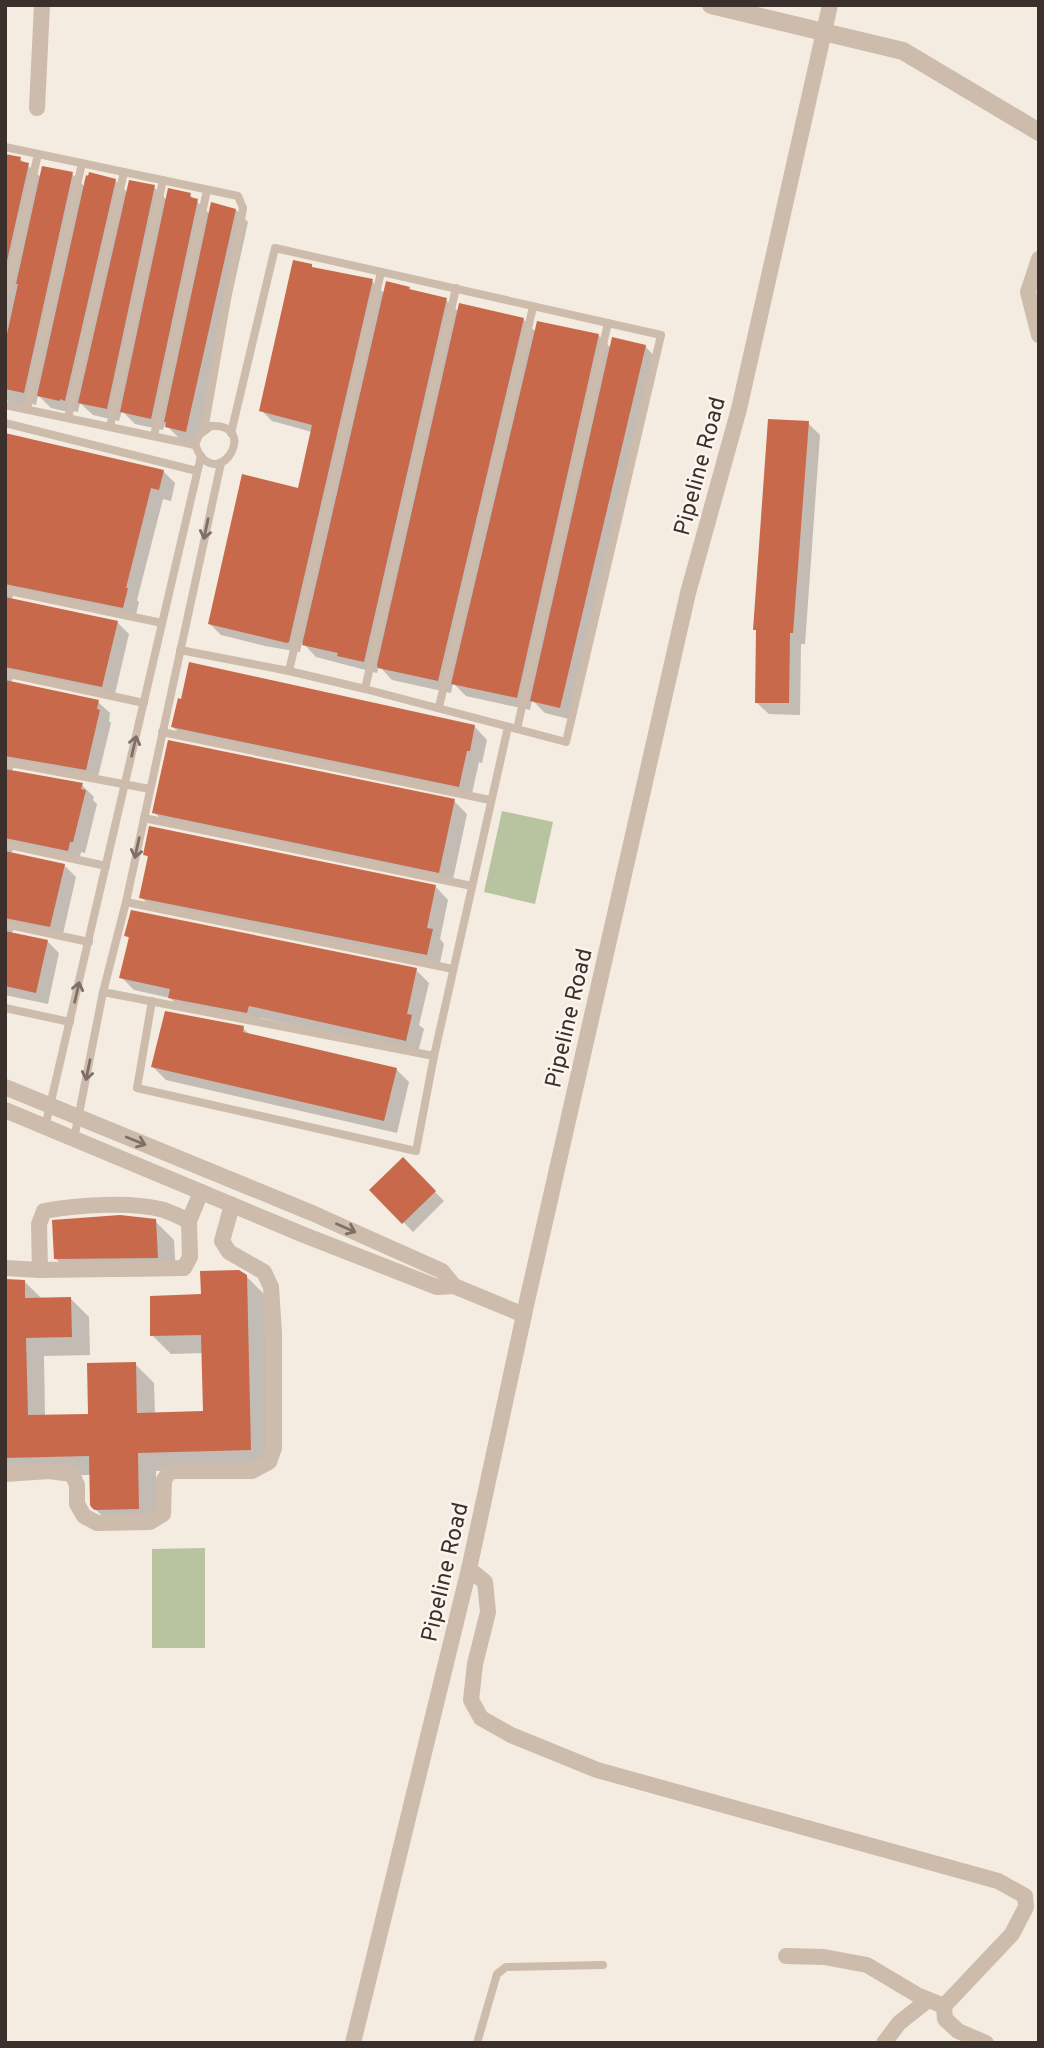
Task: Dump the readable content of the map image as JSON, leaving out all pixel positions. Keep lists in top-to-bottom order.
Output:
{
  "streets": {
    "street": ["Pipeline Road"]
  }
}
